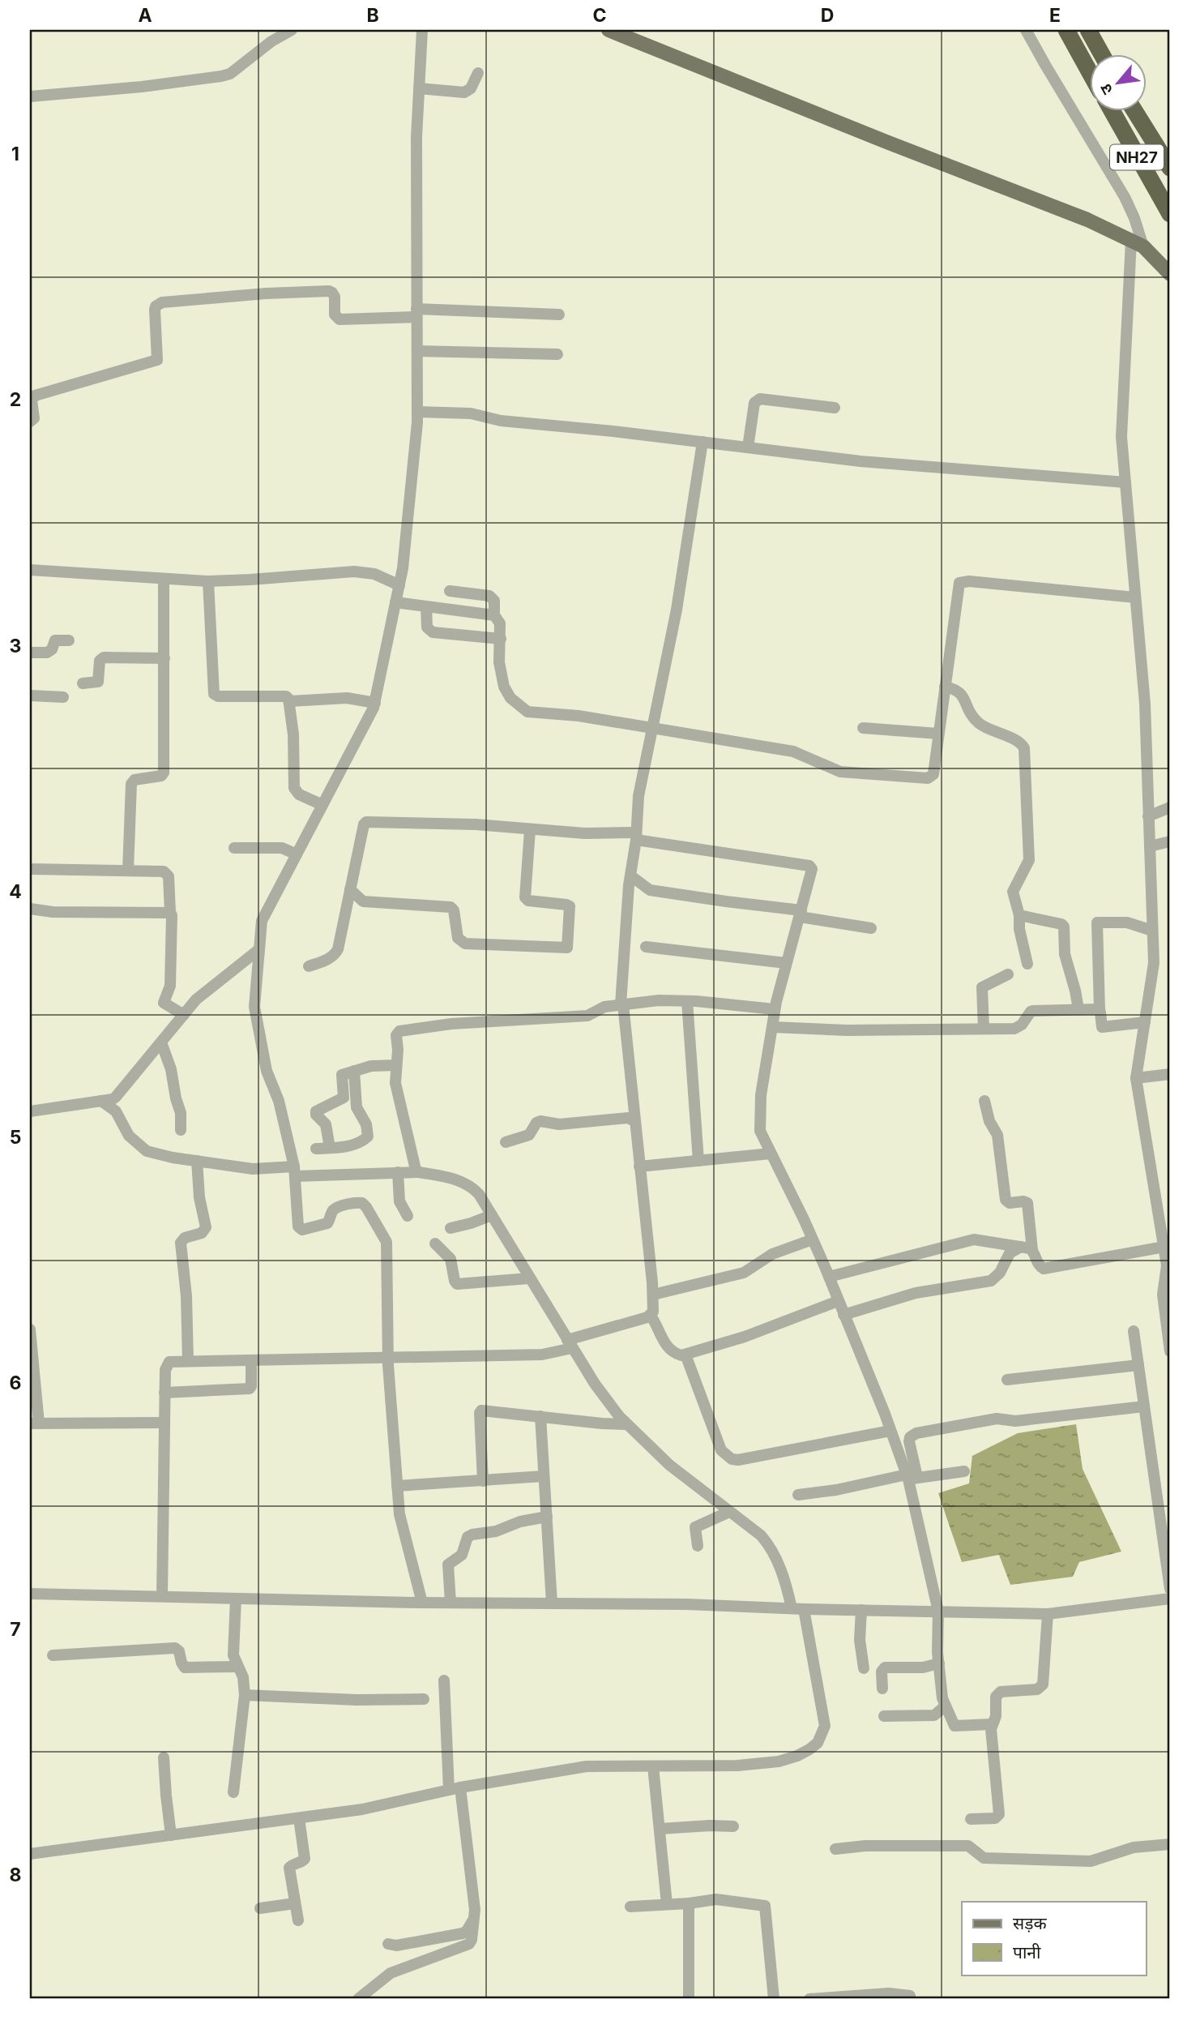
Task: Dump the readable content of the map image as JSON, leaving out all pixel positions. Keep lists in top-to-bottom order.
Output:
{
  "streets": {
    "highway": ["NH27"]
  },
  "legend": ["सड़क", "पानी"],
  "north": "bottom left",
  "grid": {
    "columns": [
      "A",
      "B",
      "C",
      "D",
      "E"
    ],
    "rows": [
      "1",
      "2",
      "3",
      "4",
      "5",
      "6",
      "7",
      "8"
    ]
  }
}
